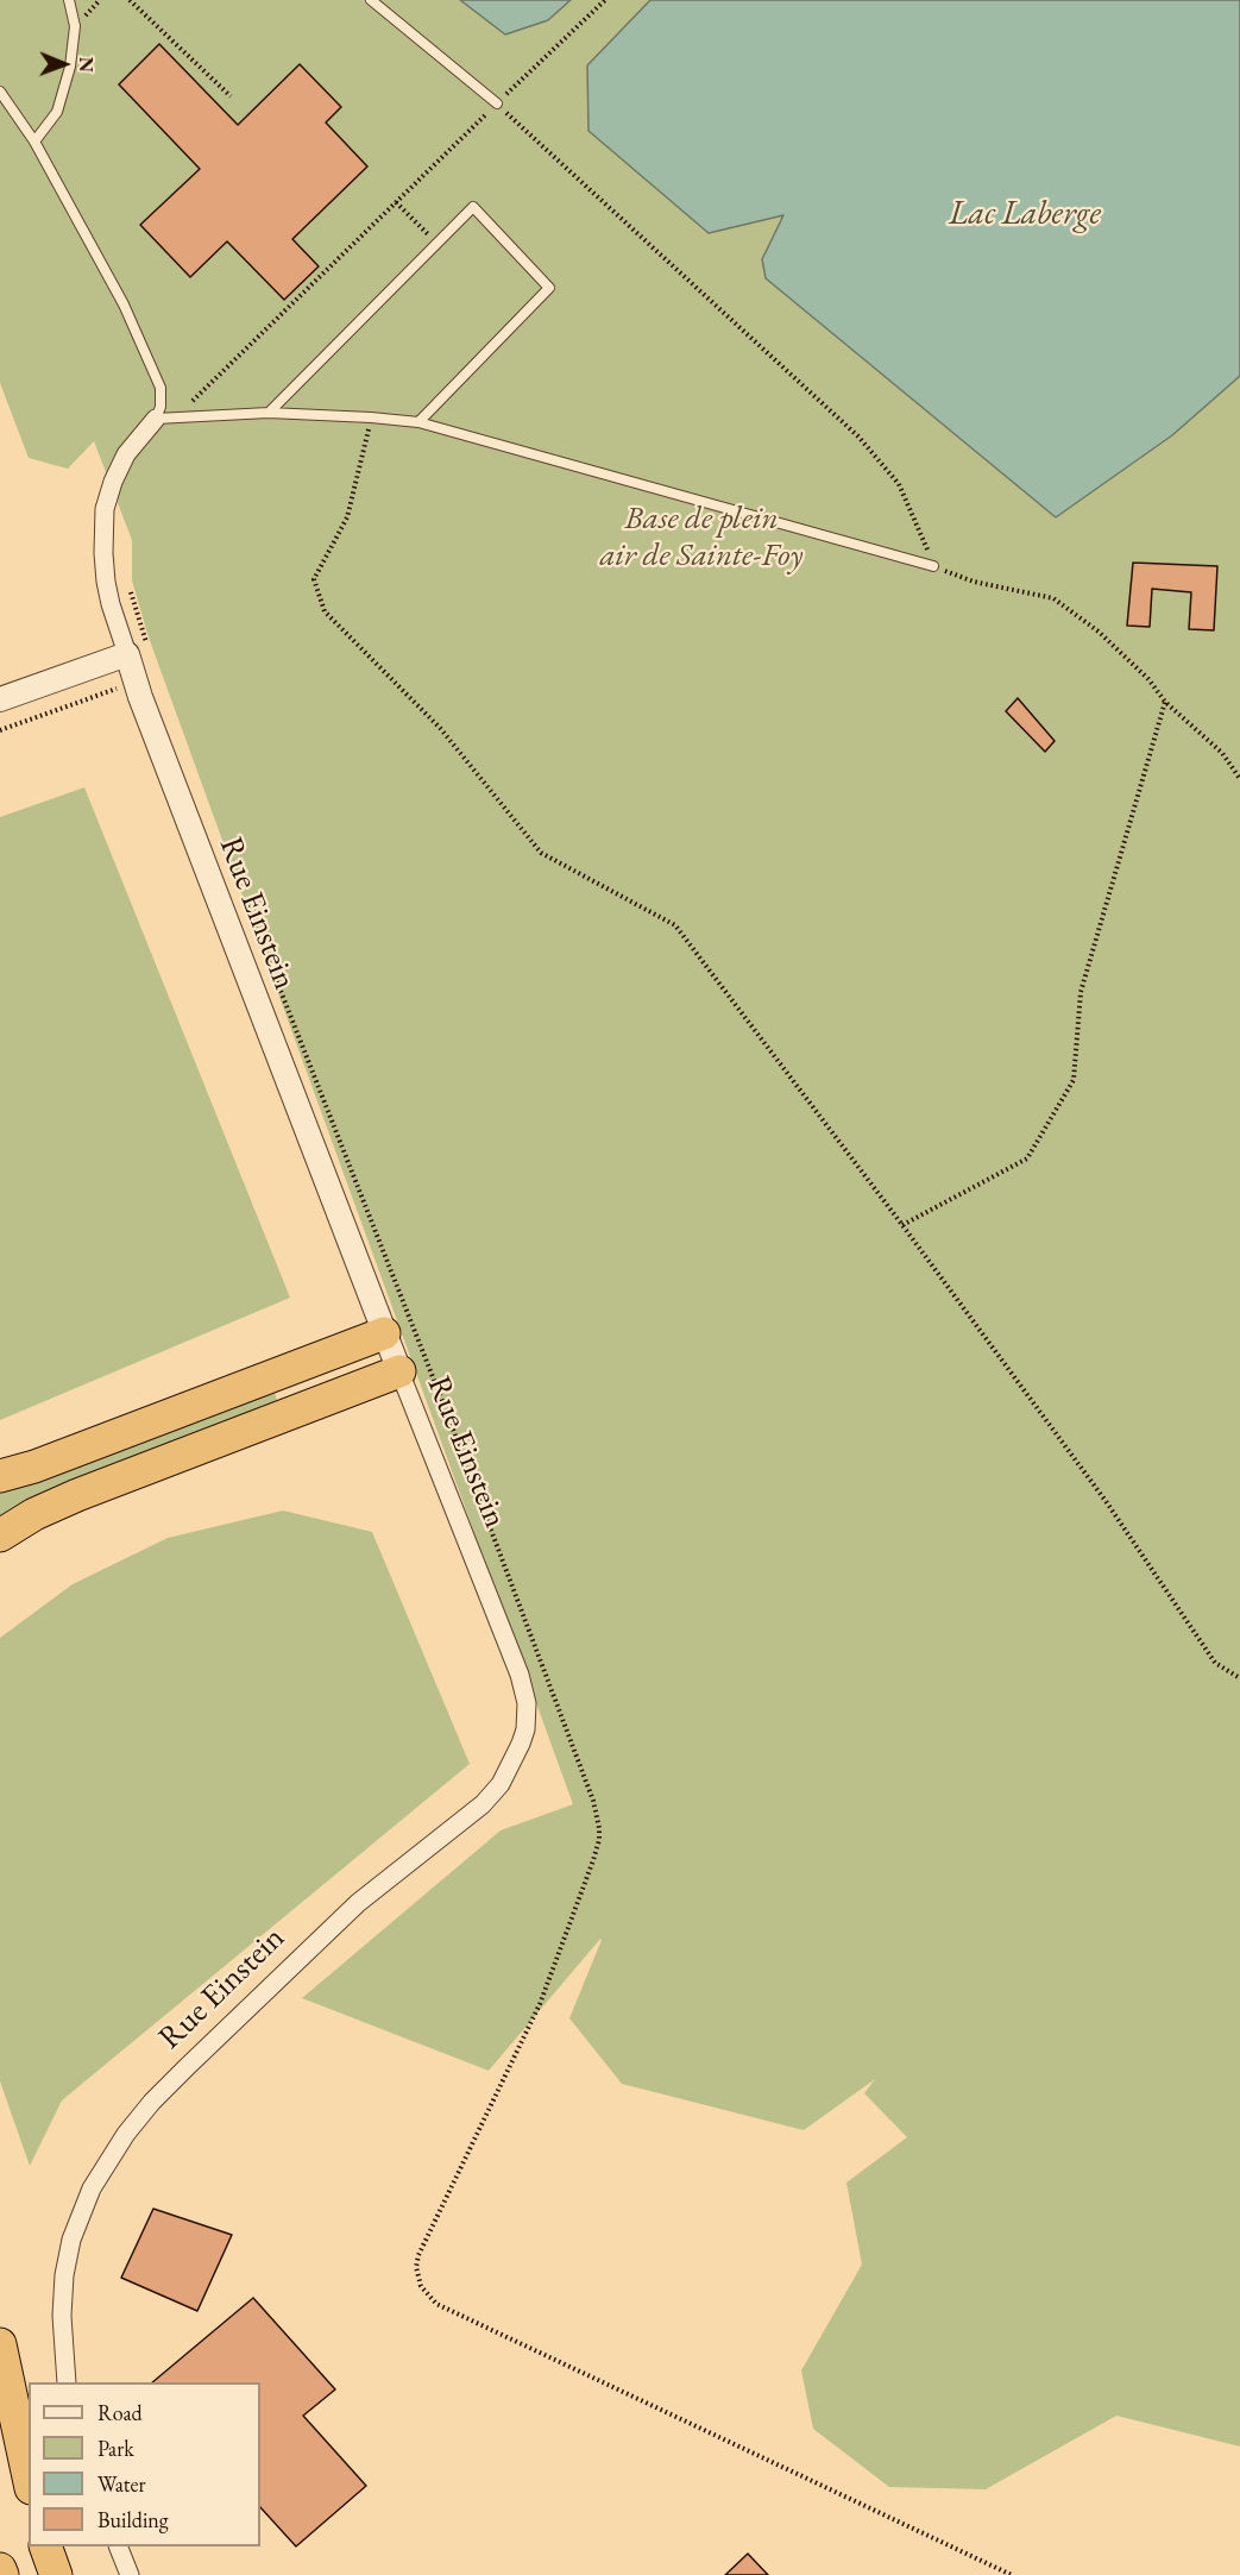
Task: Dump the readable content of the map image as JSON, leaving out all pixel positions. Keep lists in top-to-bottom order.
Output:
{
  "streets": {
    "street": ["Rue Einstein"]
  },
  "water": ["Lac Laberge"],
  "parks": ["Base de plein air de Sainte-Foy"],
  "legend": [
    "Road",
    "Park",
    "Water",
    "Building"
  ],
  "north": "right"
}
